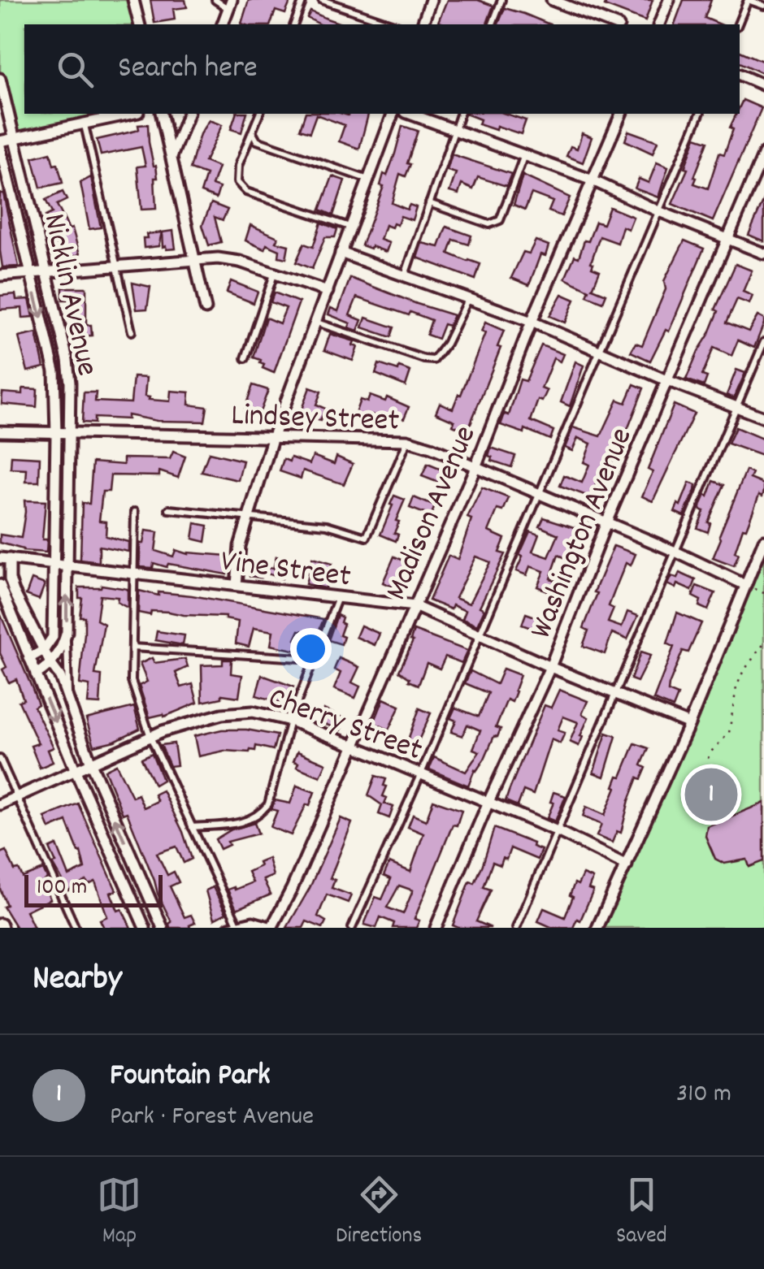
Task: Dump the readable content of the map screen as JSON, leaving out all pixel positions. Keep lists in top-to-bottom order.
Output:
{
  "streets": {
    "street": [
      "Nicklin Avenue",
      "Lindsey Street",
      "Madison Avenue",
      "Washington Avenue",
      "Vine Street",
      "Cherry Street"
    ]
  },
  "crossings": [
    ["Nicklin Avenue", "Lindsey Street"],
    ["Nicklin Avenue", "Vine Street"],
    ["Lindsey Street", "Madison Avenue"],
    ["Lindsey Street", "Washington Avenue"],
    ["Madison Avenue", "Vine Street"],
    ["Madison Avenue", "Cherry Street"],
    ["Washington Avenue", "Vine Street"],
    ["Washington Avenue", "Cherry Street"]
  ],
  "scale_bar": "100 m",
  "page": {
    "search": "Search here",
    "pins": "1",
    "scale": "100 m",
    "heading": "Nearby",
    "list": [
      {
        "mark": "1",
        "name": "Fountain Park",
        "note": "Park · Forest Avenue",
        "value": "310 m"
      }
    ],
    "nav": ["Map", "Directions", "Saved"]
  }
}
